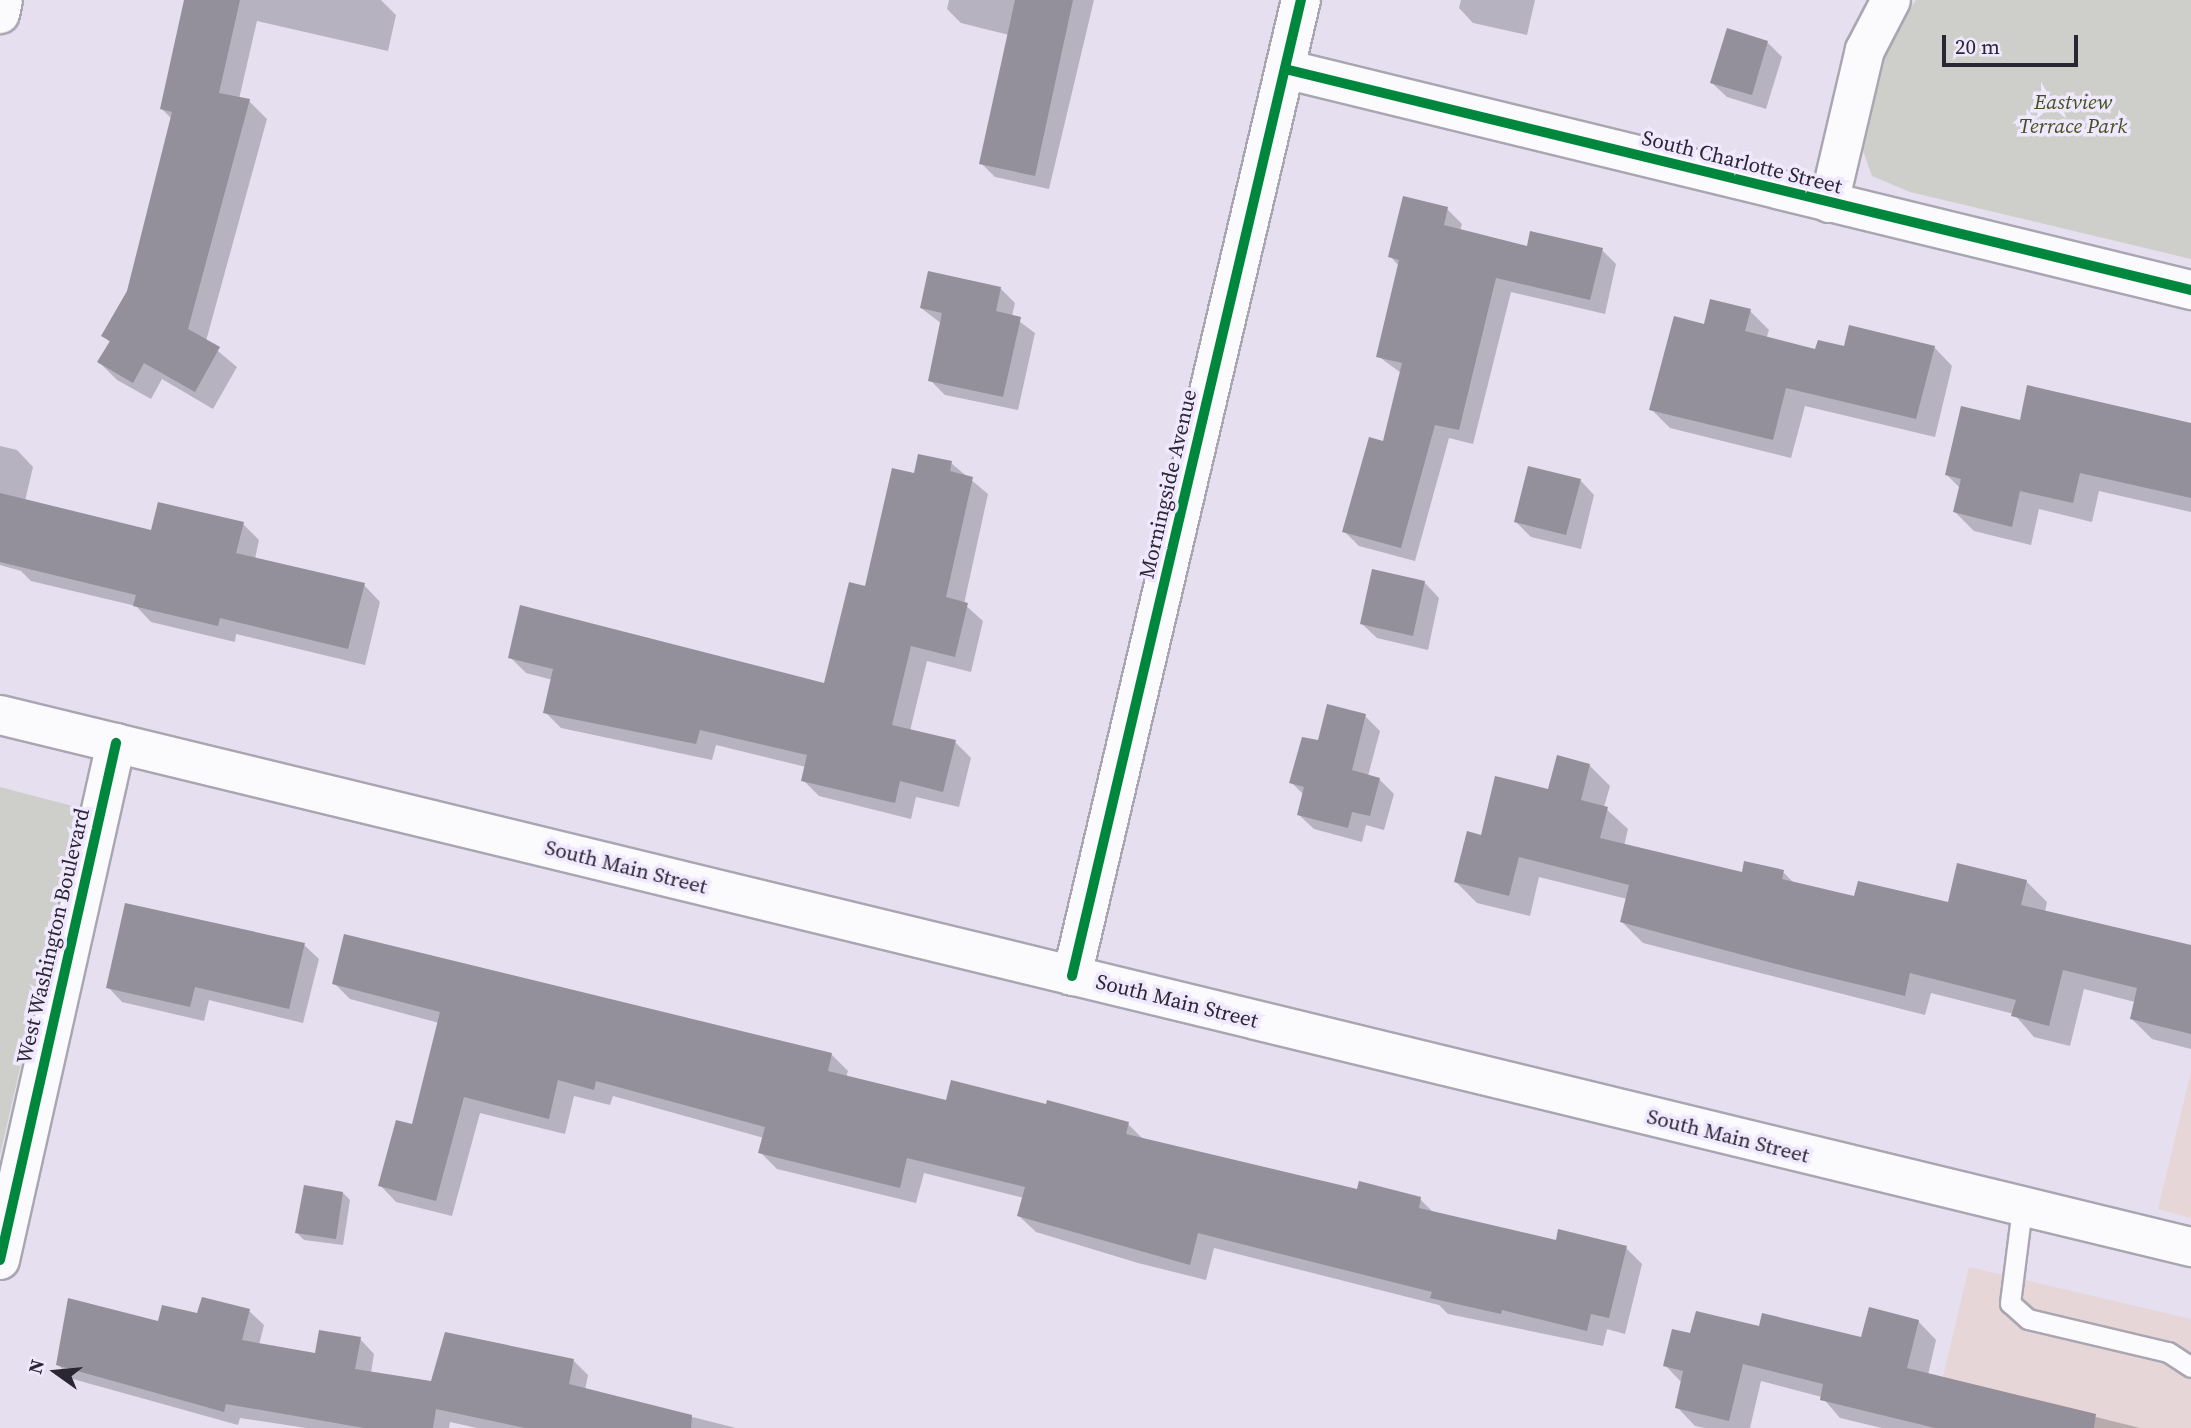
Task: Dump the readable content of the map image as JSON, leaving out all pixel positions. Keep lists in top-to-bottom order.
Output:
{
  "streets": {
    "street": [
      "South Charlotte Street",
      "Morningside Avenue",
      "South Main Street",
      "West Washington Boulevard"
    ]
  },
  "crossings": [
    ["South Charlotte Street", "Morningside Avenue"],
    ["Morningside Avenue", "South Main Street"],
    ["South Main Street", "West Washington Boulevard"]
  ],
  "parks": ["Eastview Terrace Park"],
  "scale_bar": "20 m",
  "north": "left"
}
